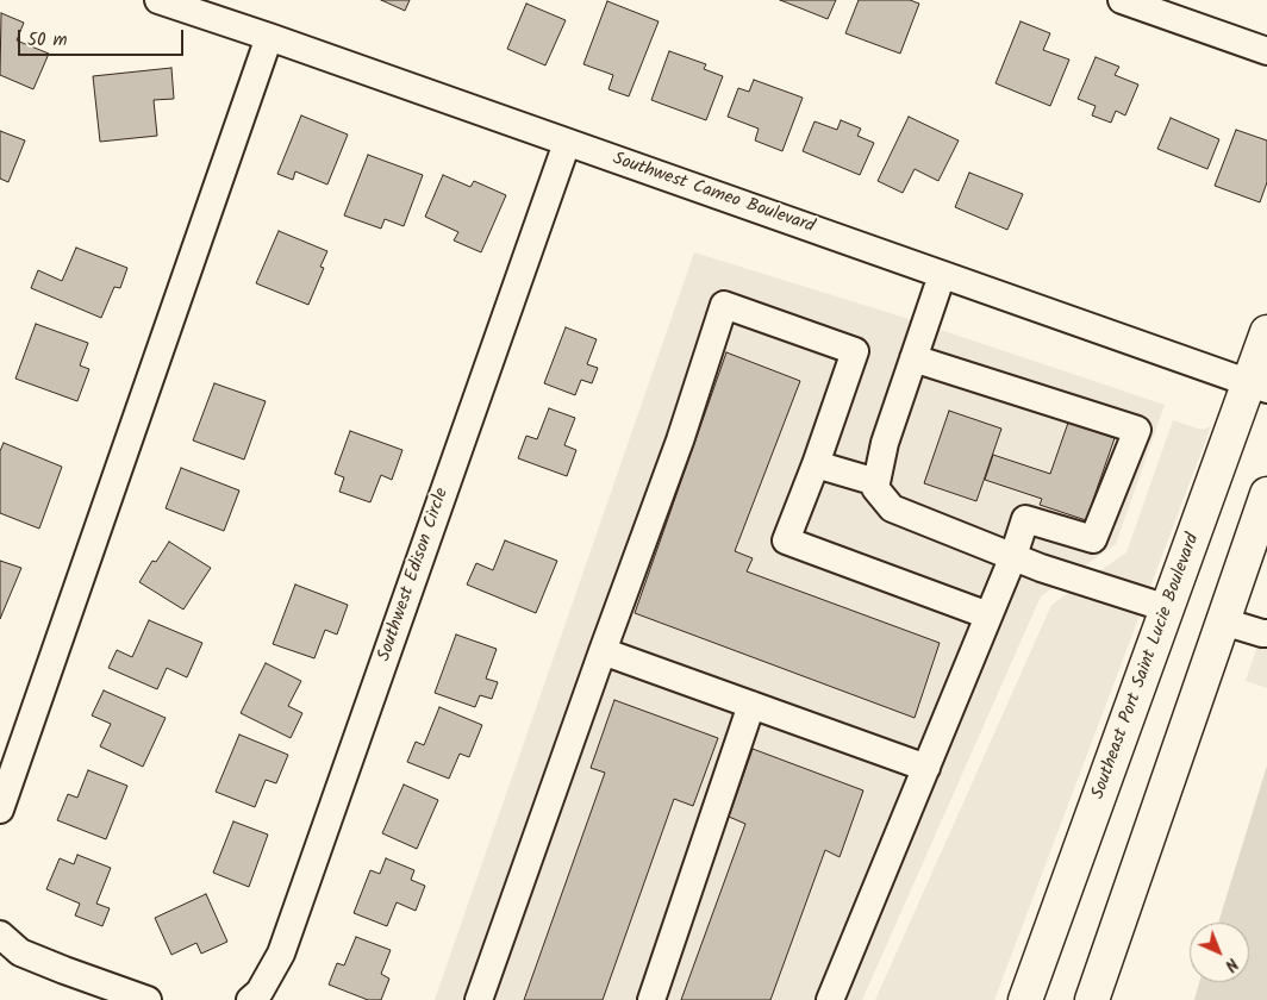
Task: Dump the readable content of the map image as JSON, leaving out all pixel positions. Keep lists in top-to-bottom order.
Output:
{
  "streets": {
    "main road": ["Southeast Port Saint Lucie Boulevard"],
    "street": ["Southwest Cameo Boulevard", "Southwest Edison Circle"]
  },
  "crossings": [
    ["Southwest Cameo Boulevard", "Southwest Edison Circle"],
    ["Southwest Cameo Boulevard", "Southeast Port Saint Lucie Boulevard"]
  ],
  "scale_bar": "50 m",
  "north": "bottom right"
}
